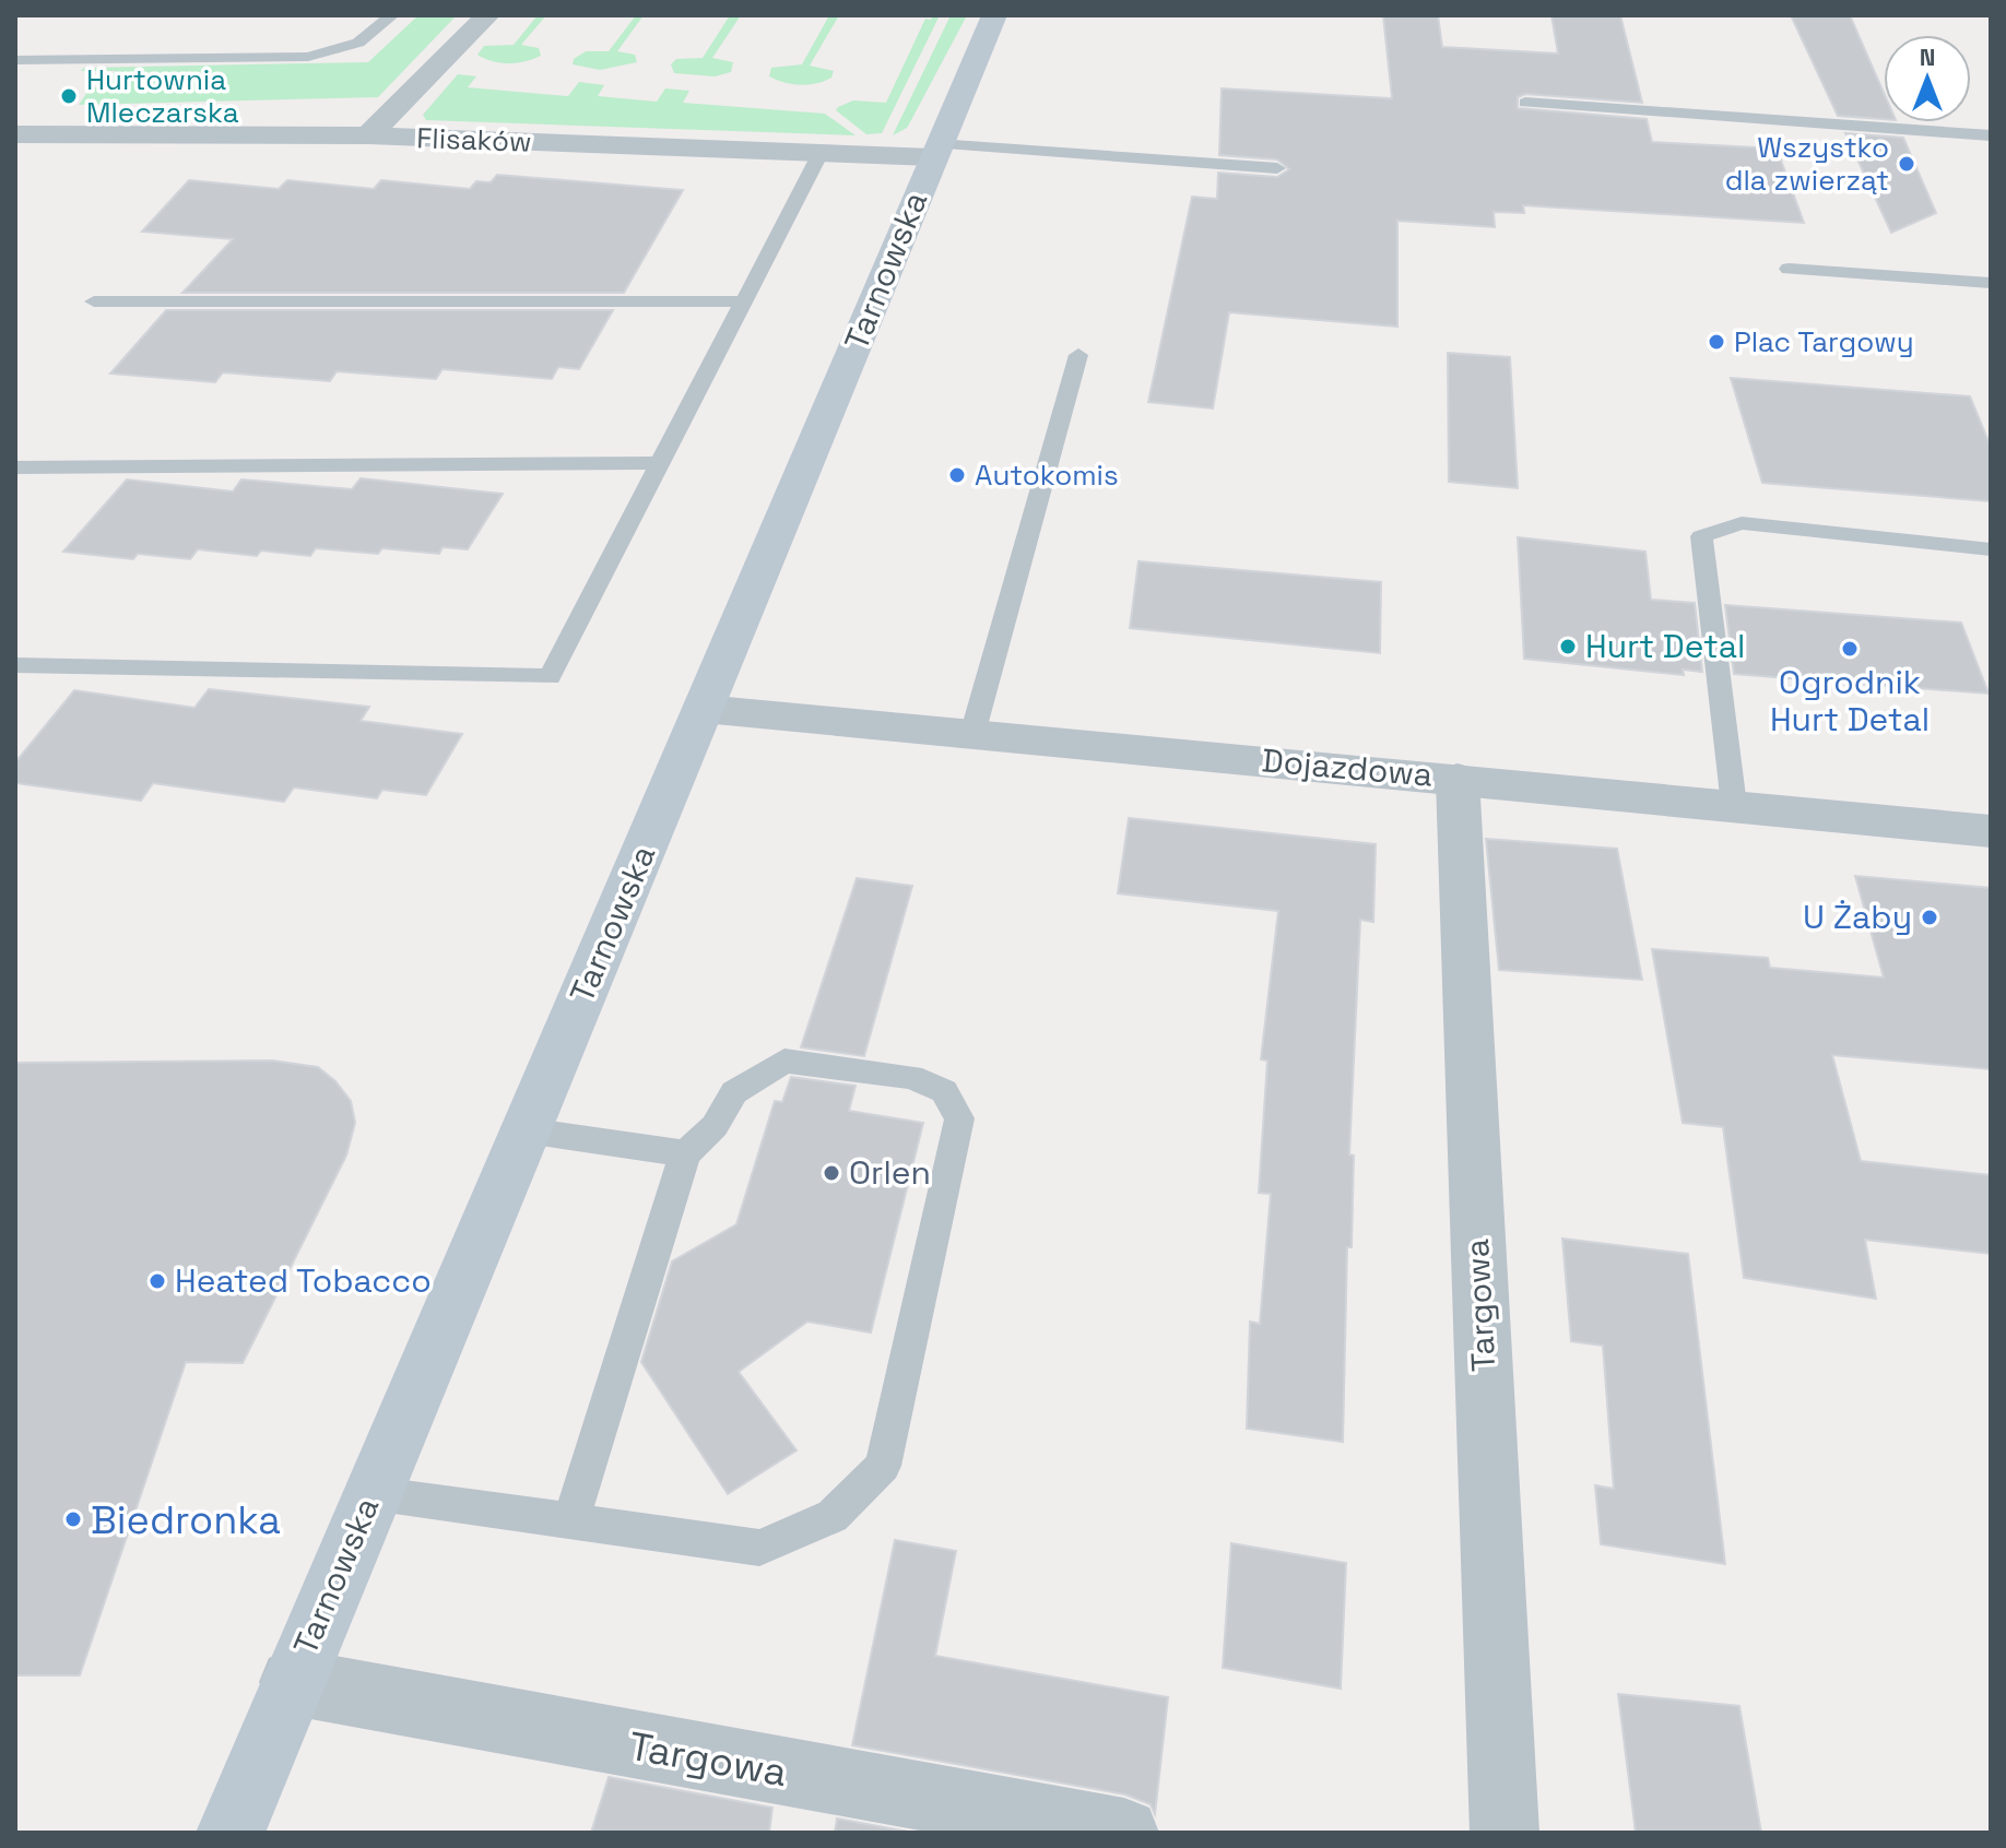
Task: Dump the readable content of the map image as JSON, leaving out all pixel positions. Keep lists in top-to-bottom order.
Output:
{
  "streets": {
    "main road": ["Tarnowska"],
    "street": ["Flisaków", "Dojazdowa", "Targowa"]
  },
  "crossings": [
    ["Flisaków", "Tarnowska"],
    ["Tarnowska", "Dojazdowa"],
    ["Tarnowska", "Targowa"],
    ["Dojazdowa", "Targowa"]
  ],
  "places": [
    "Hurtownia Mleczarska",
    "Wszystko dla zwierząt",
    "Plac Targowy",
    "Autokomis",
    "Hurt Detal",
    "Ogrodnik Hurt Detal",
    "U Żaby",
    "Orlen",
    "Heated Tobacco",
    "Biedronka"
  ],
  "north": "top"
}
